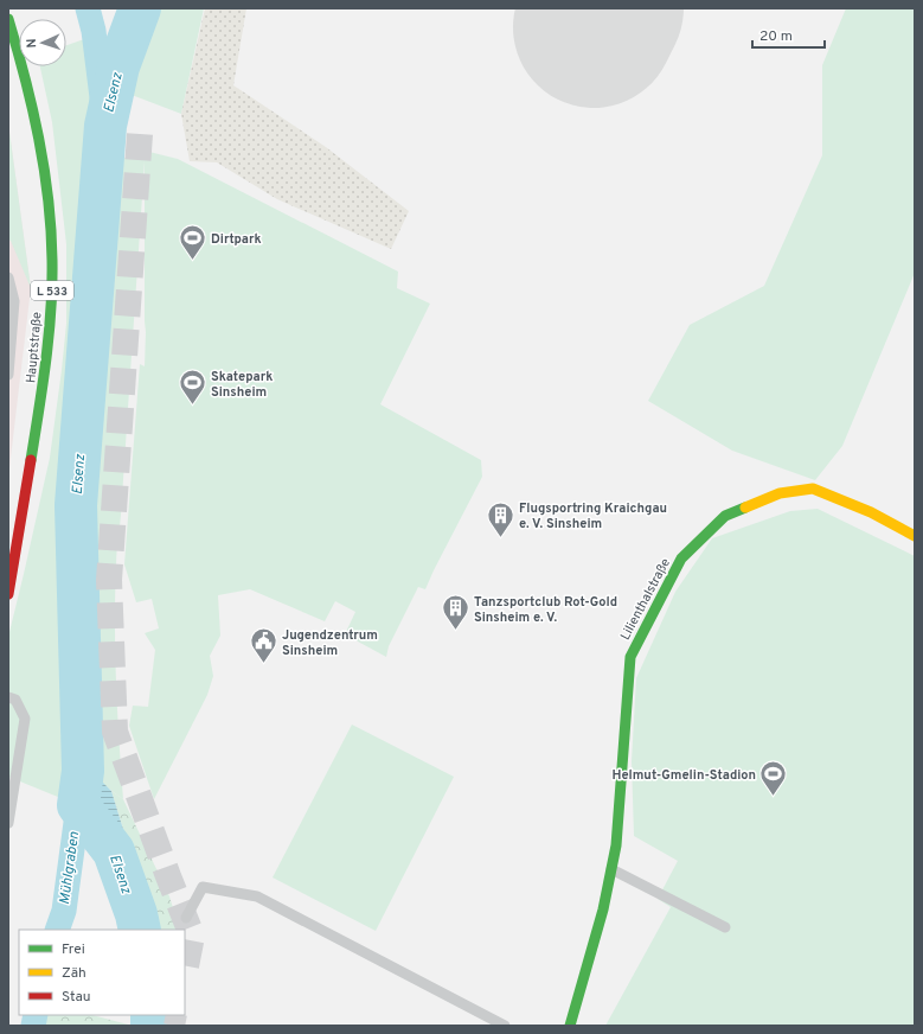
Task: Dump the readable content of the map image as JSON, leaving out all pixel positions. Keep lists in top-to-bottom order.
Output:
{
  "streets": {
    "street": ["L 533", "Hauptstraße", "Lilienthalstraße"]
  },
  "water": ["Elsenz", "Mühlgraben"],
  "places": {
    "sports": ["Dirtpark", "Skatepark Sinsheim", "Helmut-Gmelin-Stadion"],
    "building": ["Flugsportring Kraichgau e. V. Sinsheim", "Tanzsportclub Rot-Gold Sinsheim e. V."],
    "public building": ["Jugendzentrum Sinsheim"]
  },
  "legend": ["Frei", "Zäh", "Stau"],
  "scale_bar": "20 m",
  "north": "left"
}
